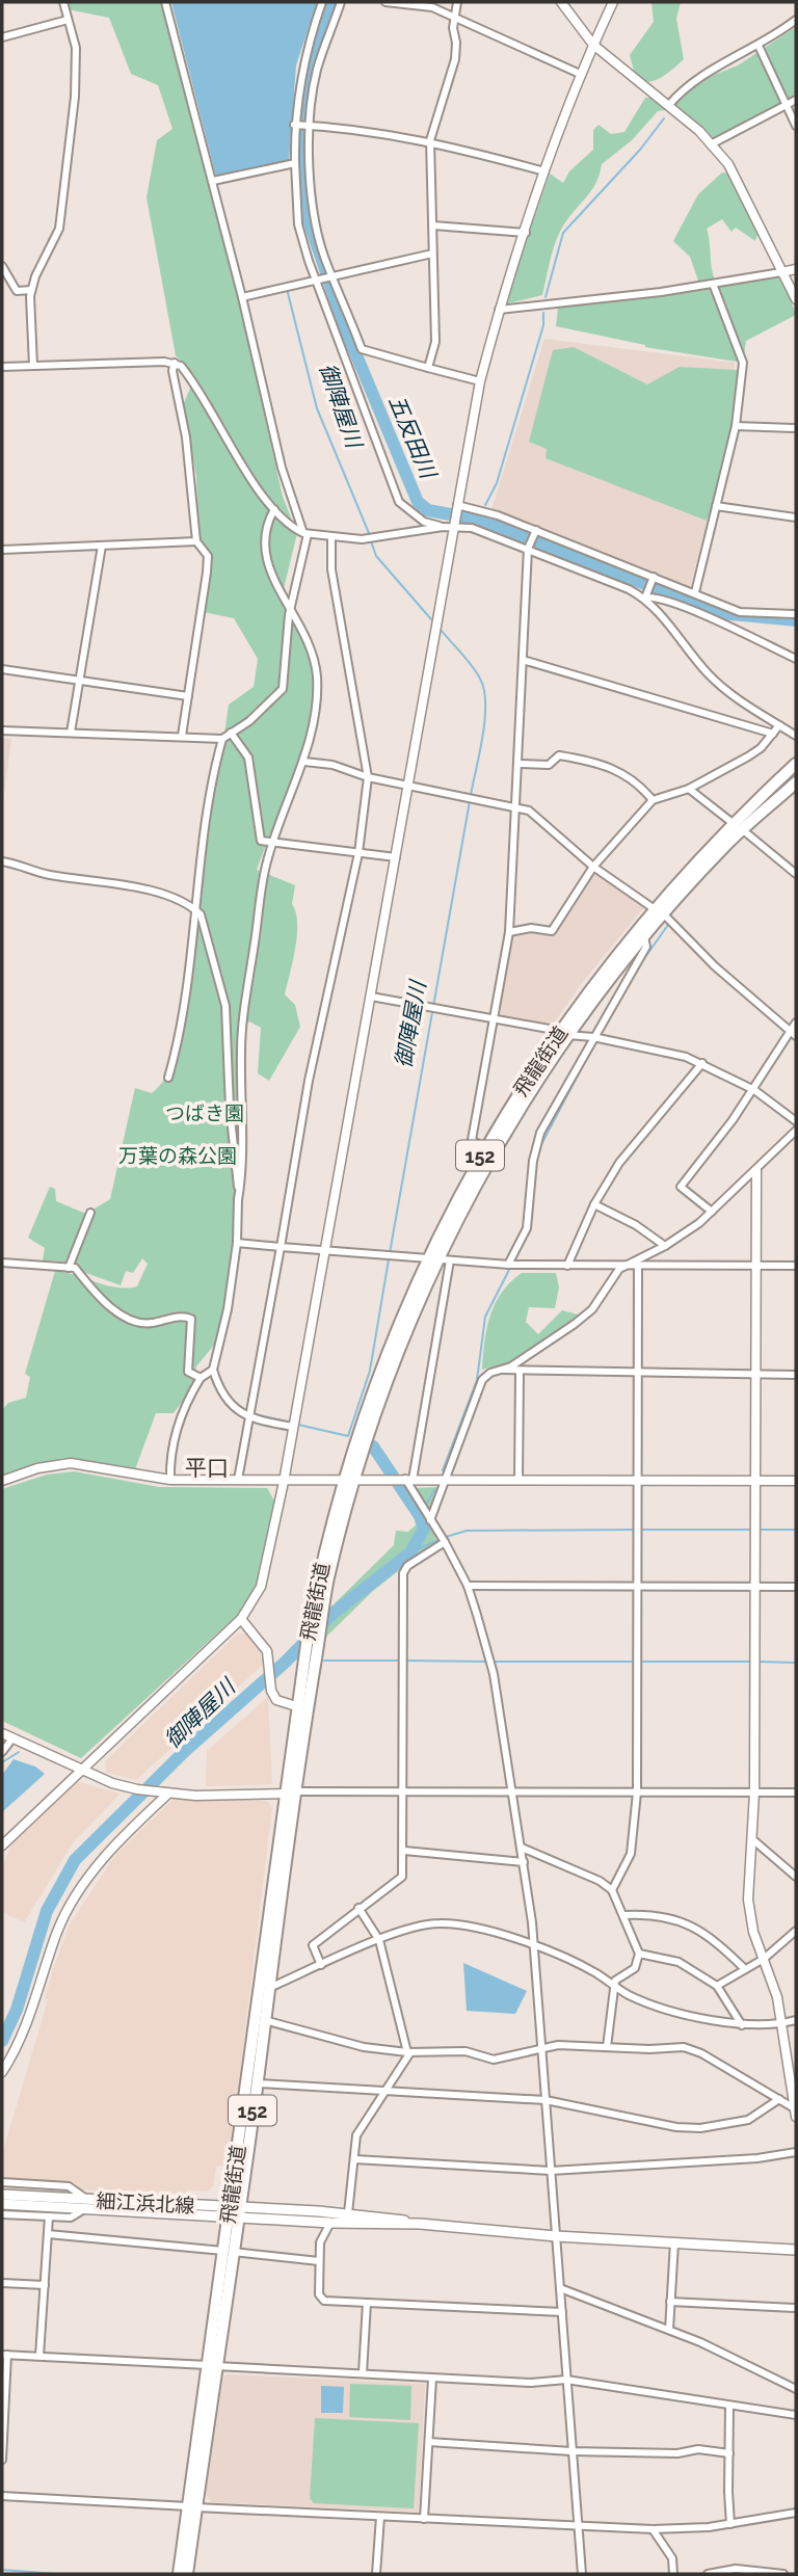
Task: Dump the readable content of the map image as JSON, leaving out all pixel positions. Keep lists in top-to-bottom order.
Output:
{
  "streets": {
    "highway": ["飛龍街道", "152"],
    "main road": ["細江浜北線"]
  },
  "crossings": [
    ["飛龍街道", "細江浜北線"]
  ],
  "districts": ["平口"],
  "water": ["御陣屋川", "五反田川"],
  "parks": ["つばき園", "万葉の森公園"]
}
